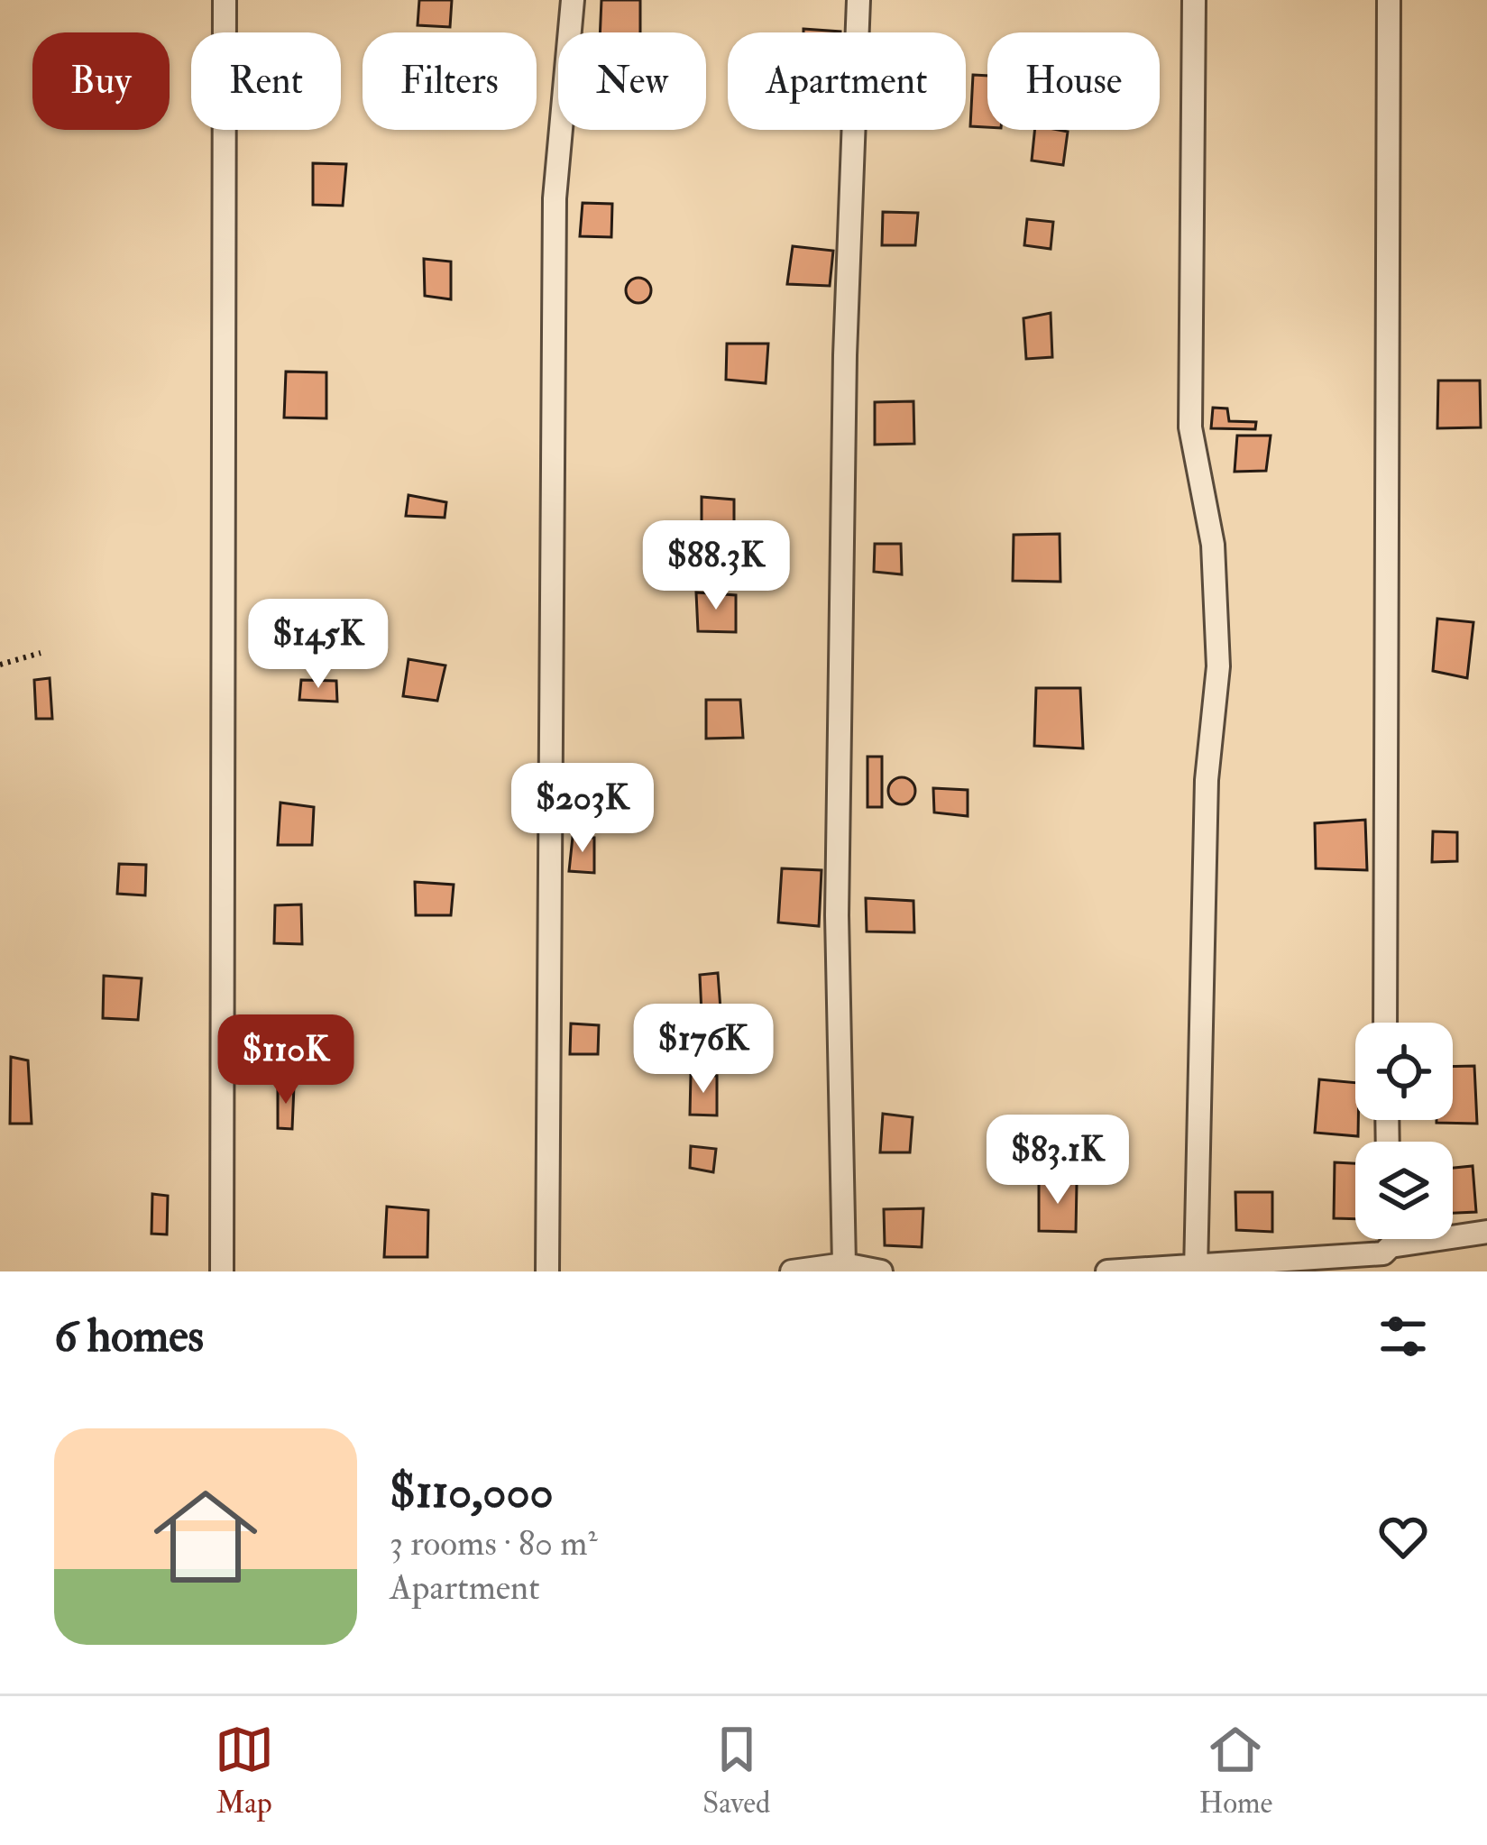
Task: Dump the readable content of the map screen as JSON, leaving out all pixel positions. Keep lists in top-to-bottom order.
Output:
{
  "page": {
    "chip": [
      "Buy",
      "Rent",
      "Filters",
      "New",
      "Apartment",
      "House"
    ],
    "price": [
      "$88.3K",
      "$145K",
      "$203K",
      "$176K",
      "$110K",
      "$83.1K"
    ],
    "heading": "6 homes",
    "list": [
      {
        "name": "$110,000",
        "note": "3 rooms · 80 m² · Apartment"
      }
    ],
    "tabs": ["Map", "Saved", "Home"]
  }
}
